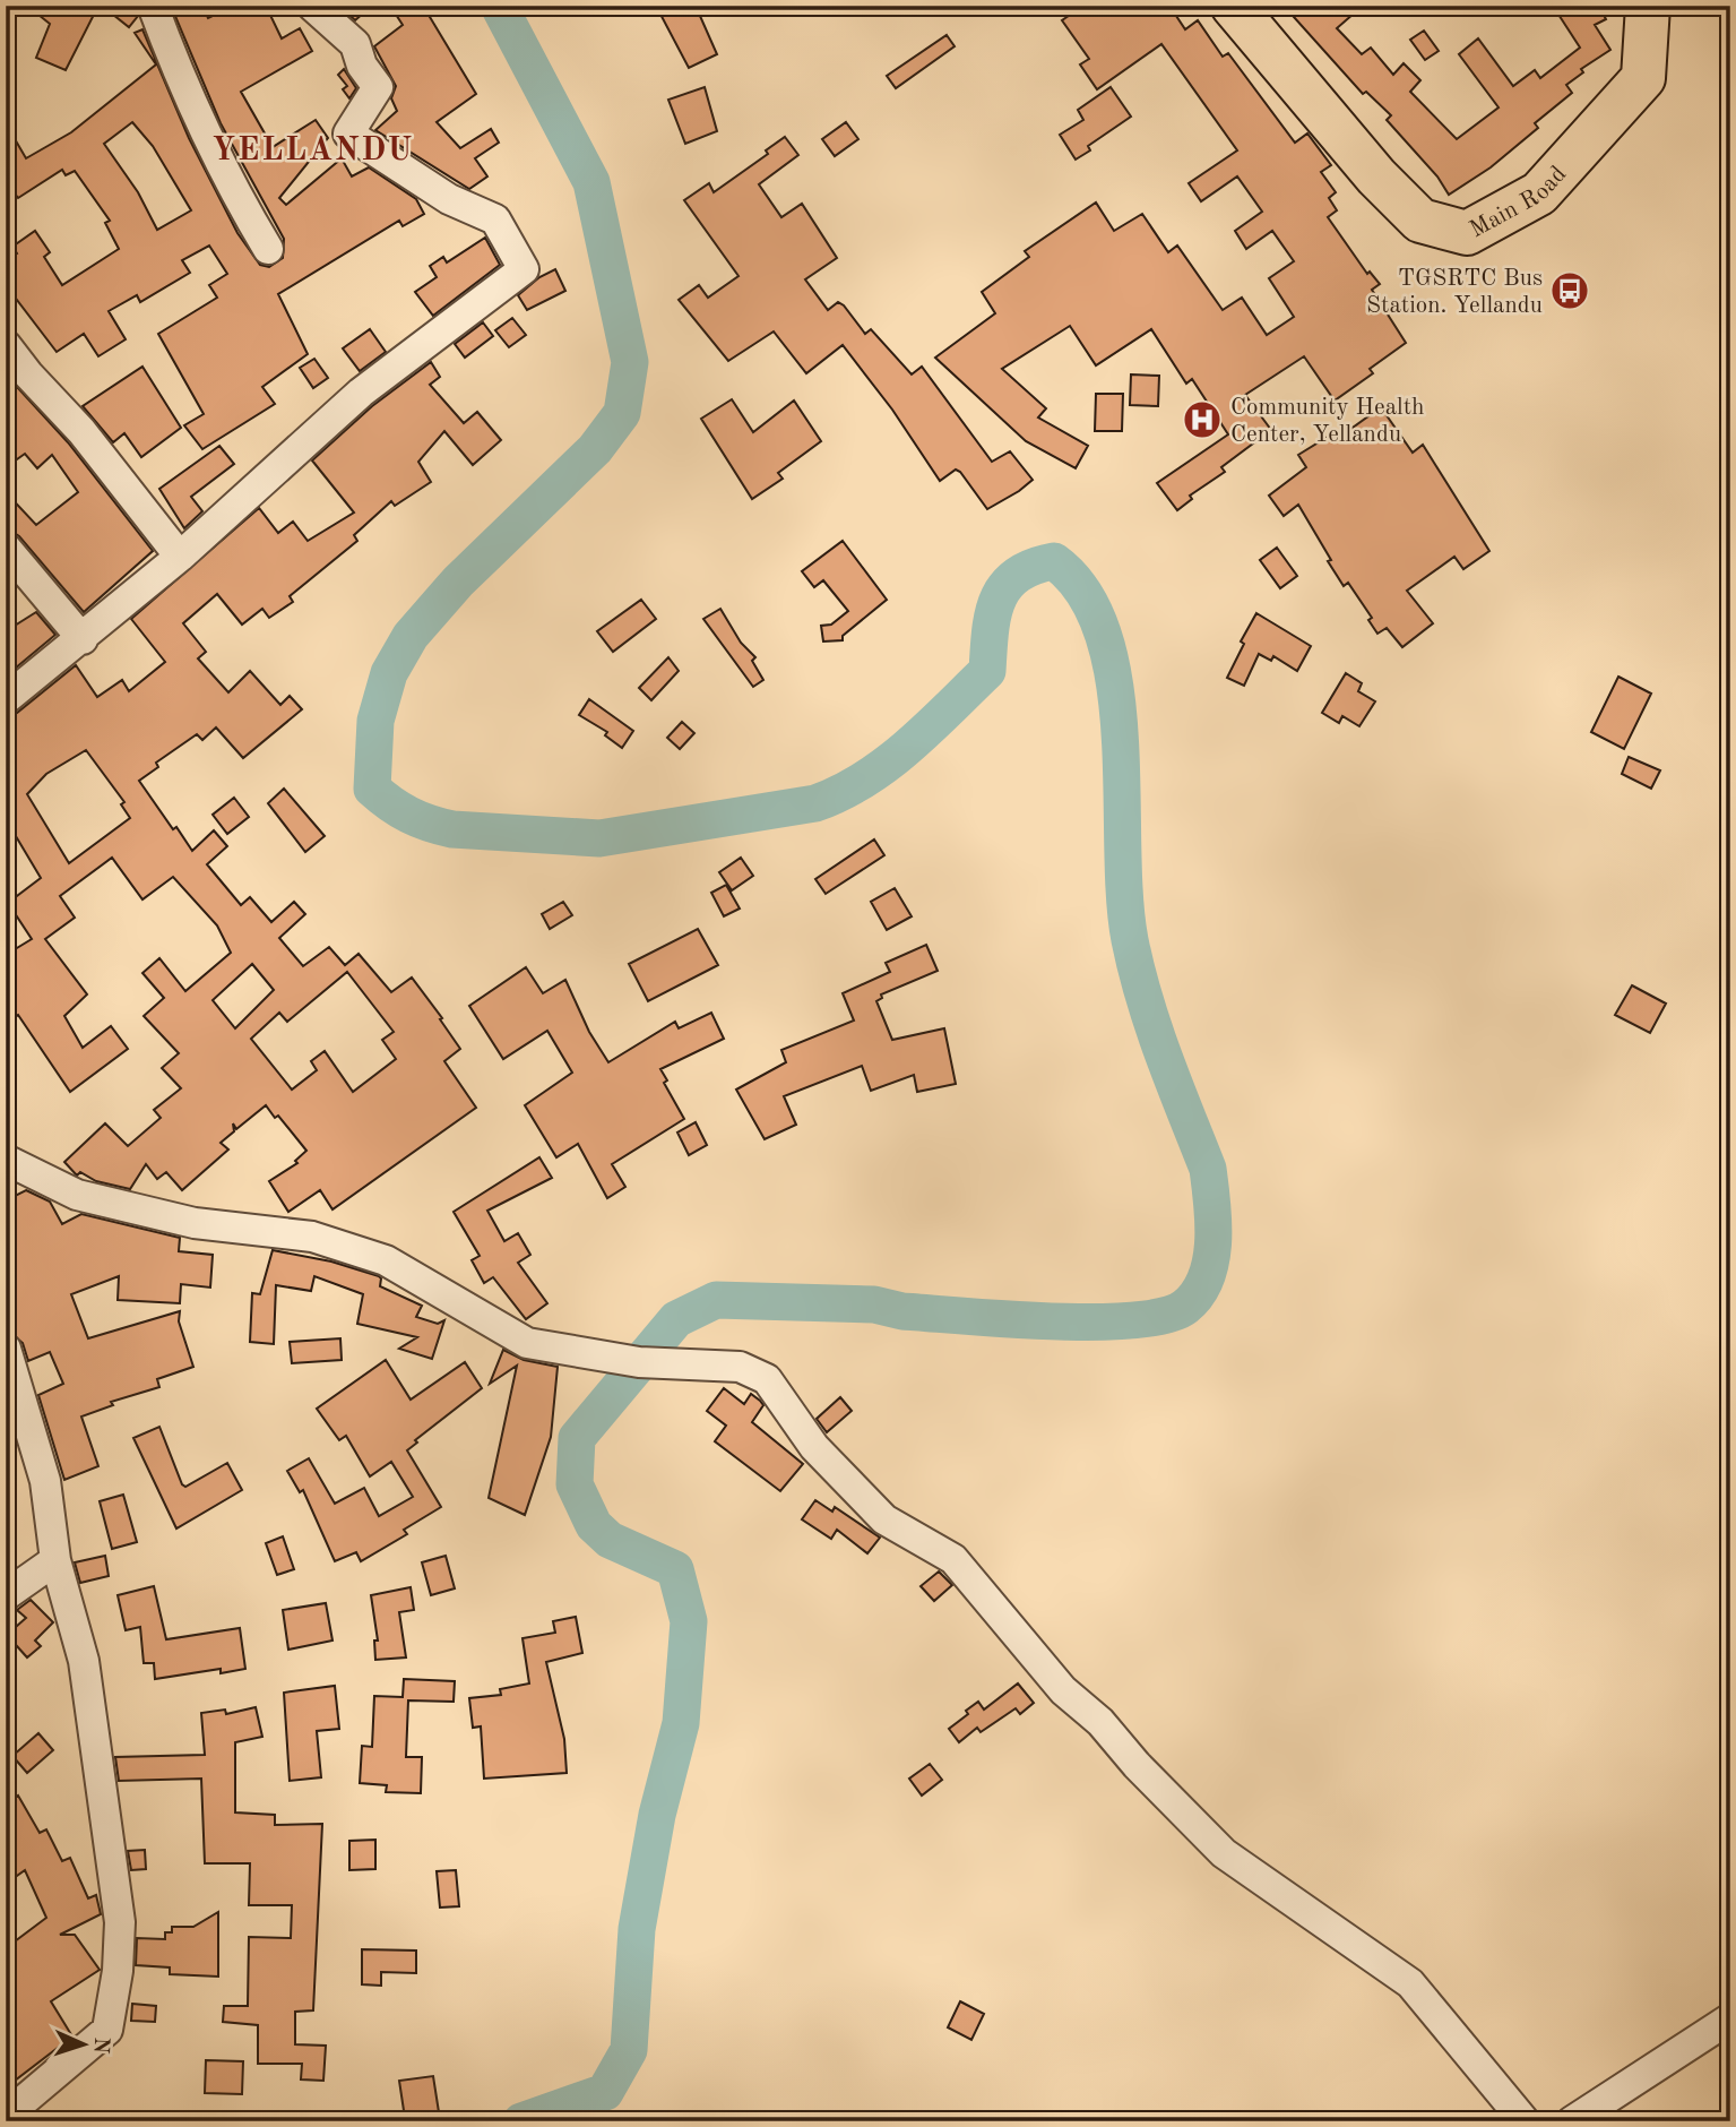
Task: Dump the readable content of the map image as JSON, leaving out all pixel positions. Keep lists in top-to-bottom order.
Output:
{
  "streets": {
    "highway": ["Main Road"]
  },
  "districts": ["YELLANDU"],
  "places": {
    "bus stop": ["TGSRTC Bus Station. Yellandu"],
    "hospital": ["Community Health Center, Yellandu"]
  },
  "north": "right"
}
